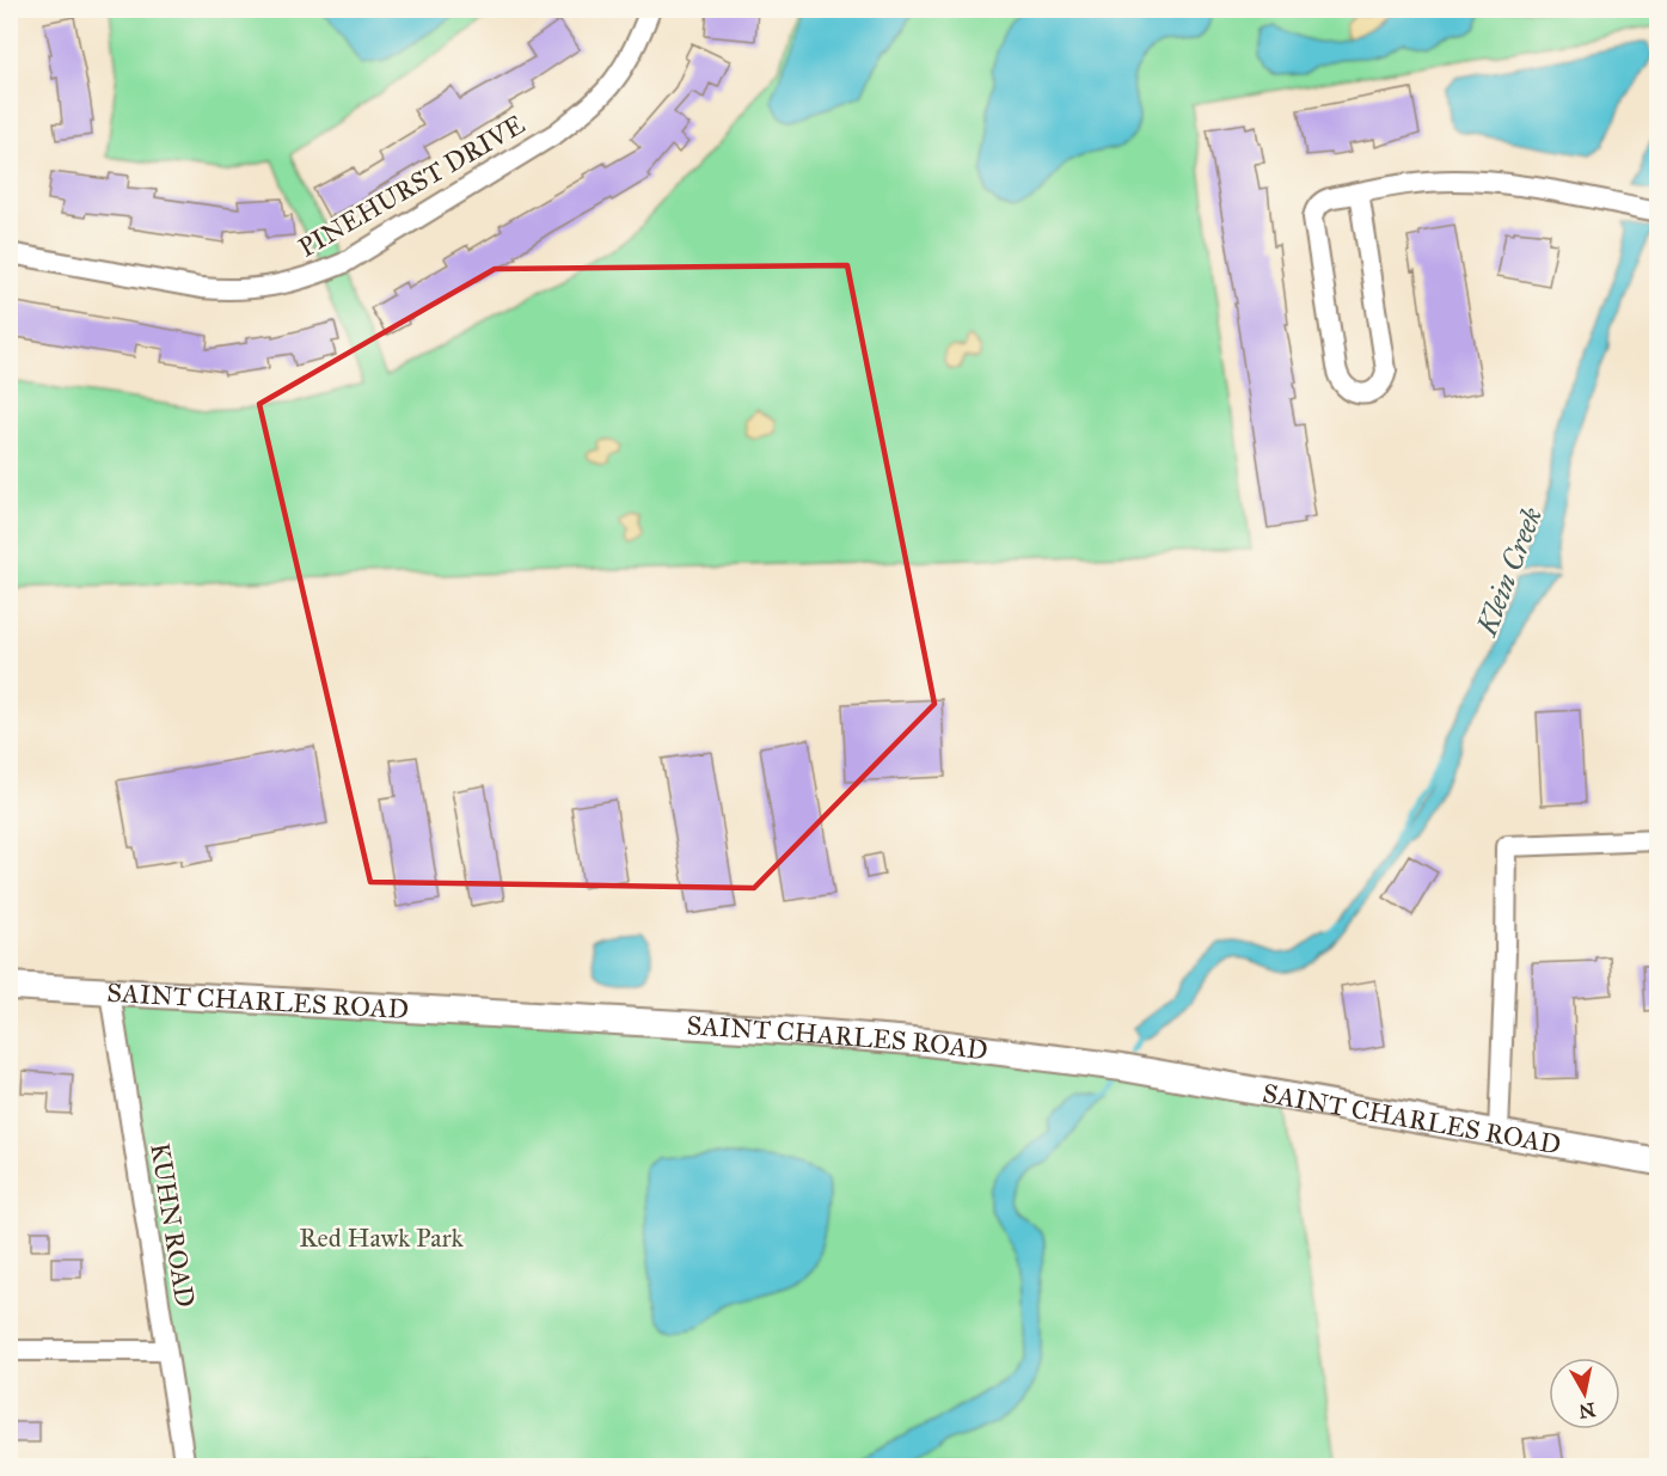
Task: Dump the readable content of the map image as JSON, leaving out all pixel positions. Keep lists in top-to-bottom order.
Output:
{
  "streets": {
    "street": ["PINEHURST DRIVE", "SAINT CHARLES ROAD", "KUHN ROAD"]
  },
  "crossings": [
    ["SAINT CHARLES ROAD", "KUHN ROAD"]
  ],
  "water": ["Klein Creek"],
  "parks": ["Red Hawk Park"],
  "north": "bottom"
}
